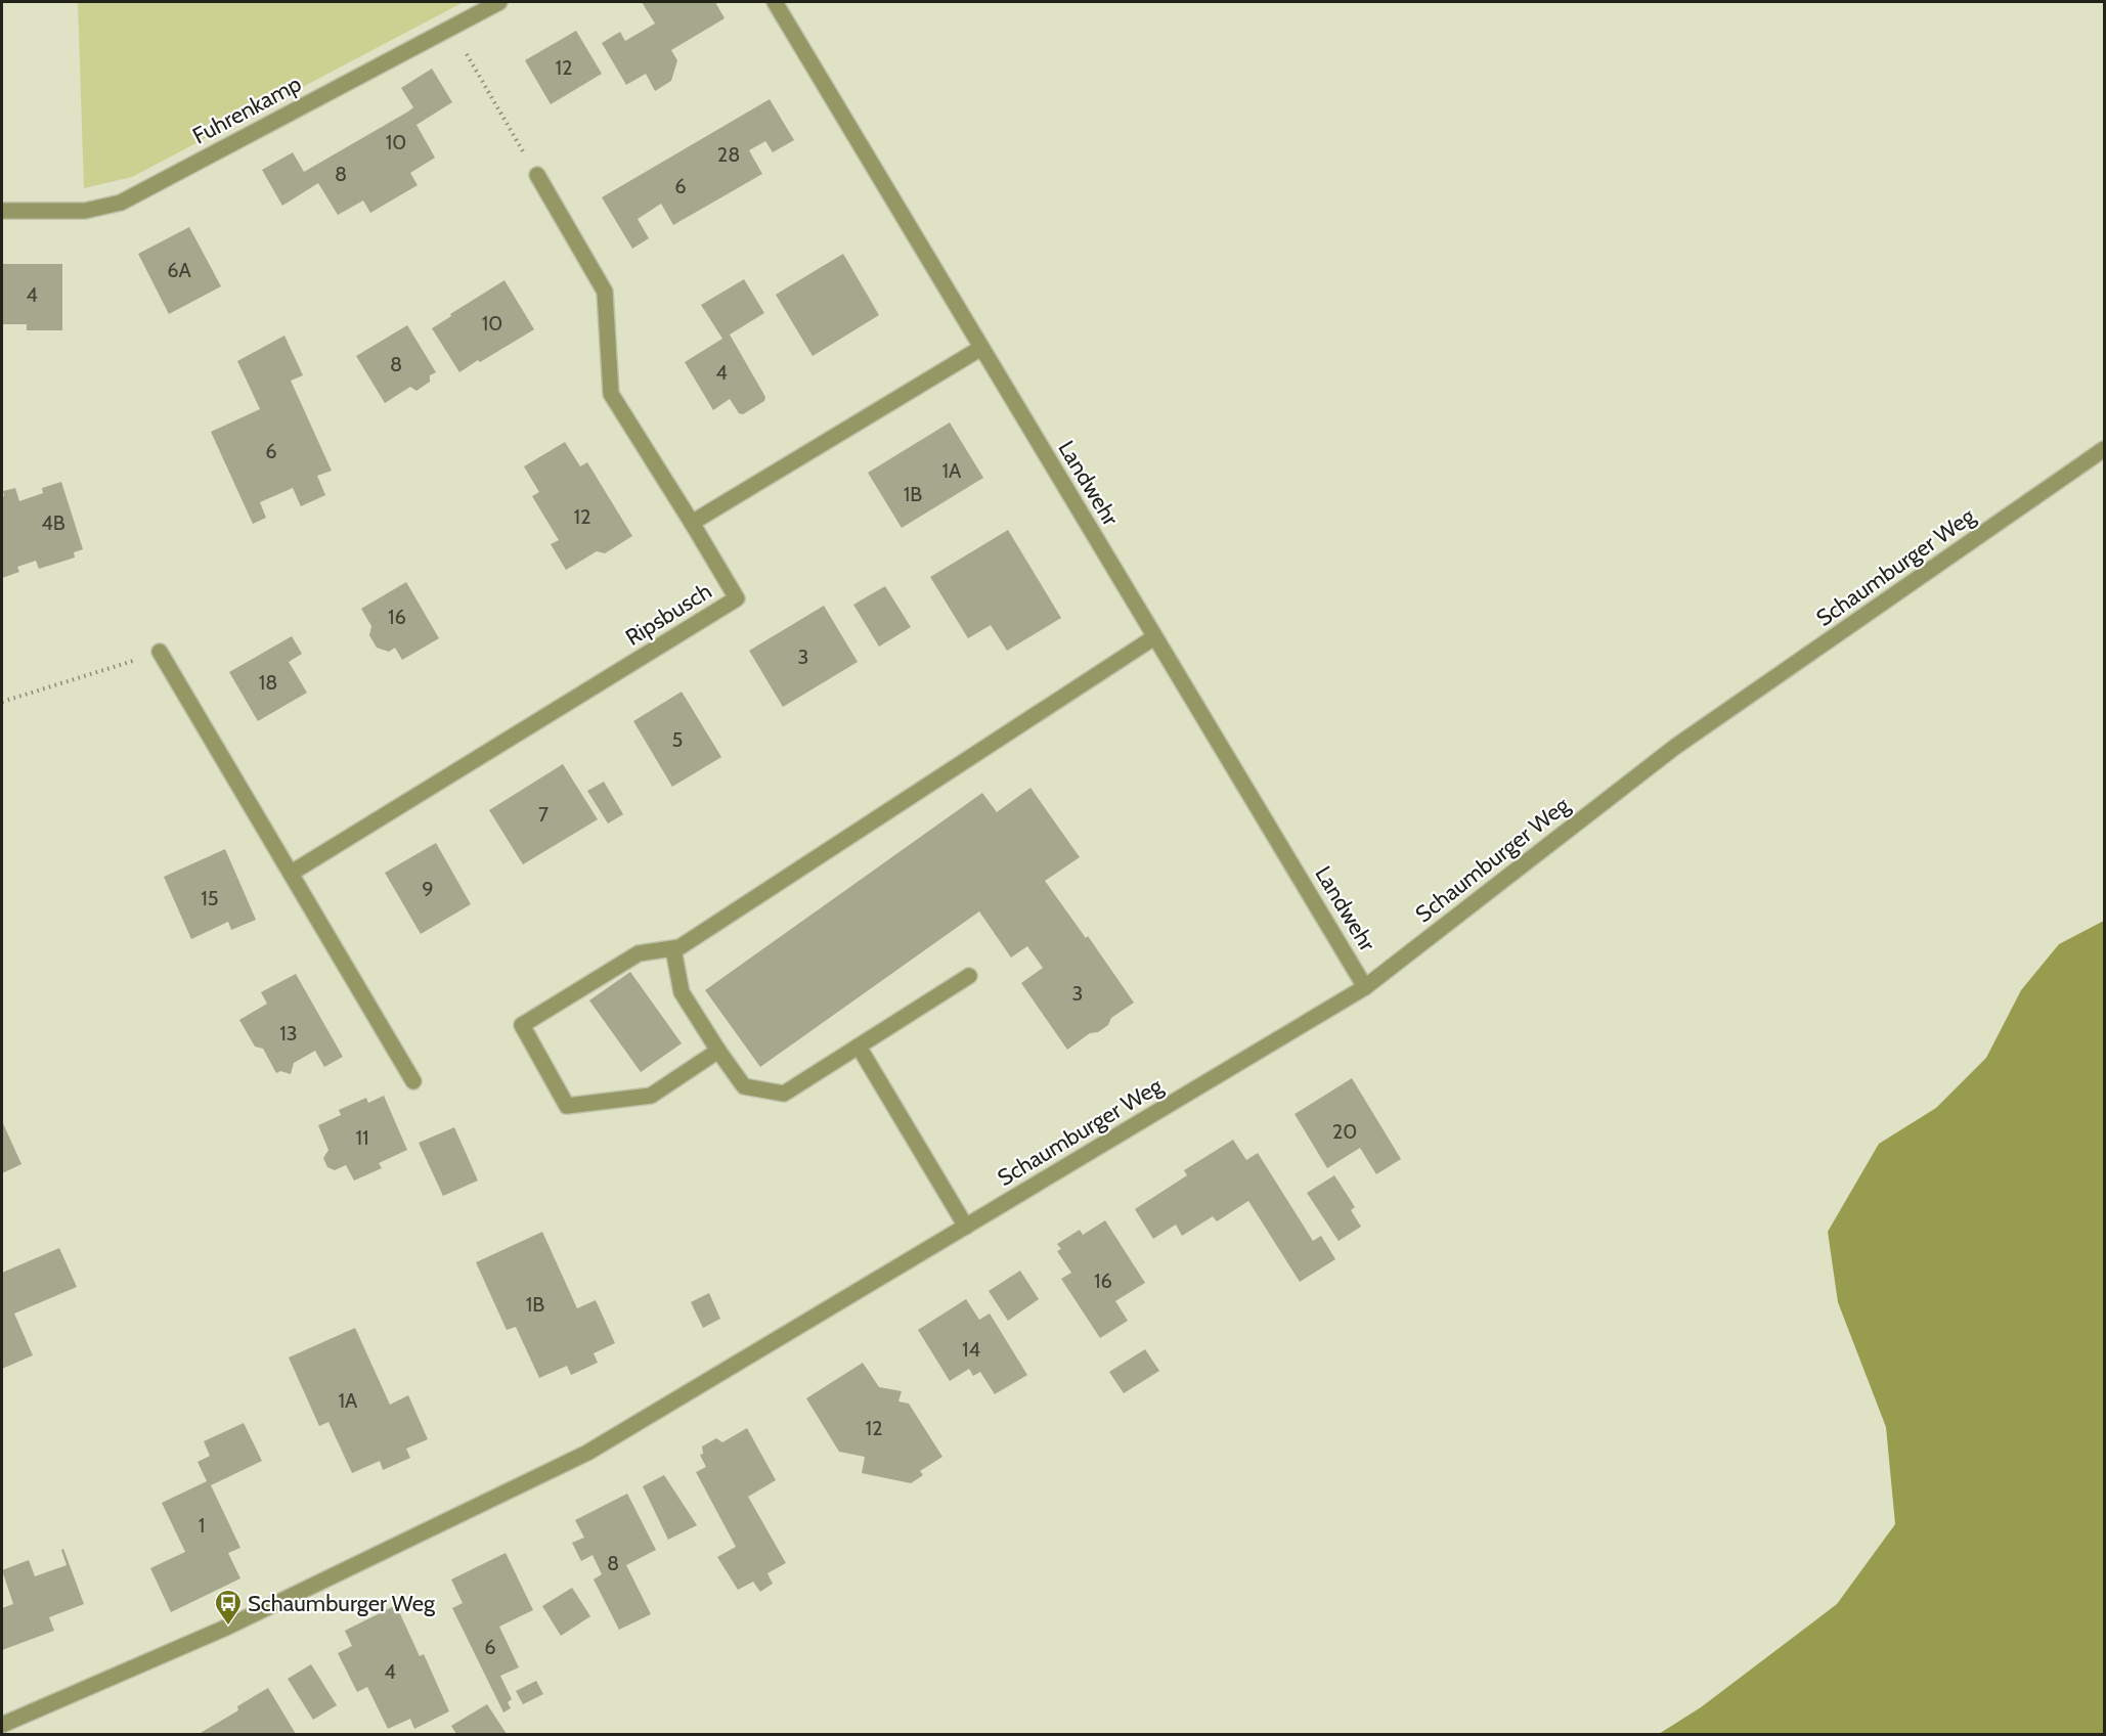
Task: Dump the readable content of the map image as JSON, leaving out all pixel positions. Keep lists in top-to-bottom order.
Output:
{
  "streets": {
    "street": [
      "Fuhrenkamp",
      "Landwehr",
      "Schaumburger Weg",
      "Ripsbusch"
    ]
  },
  "crossings": [
    ["Landwehr", "Schaumburger Weg"]
  ],
  "places": {
    "bus stop": ["Schaumburger Weg"]
  },
  "house_numbers": [
    "12",
    "10",
    "28",
    "8",
    "6",
    "6A",
    "4",
    "10",
    "8",
    "4",
    "6",
    "1A",
    "1B",
    "12",
    "4B",
    "16",
    "3",
    "18",
    "5",
    "7",
    "9",
    "15",
    "3",
    "13",
    "20",
    "11",
    "16",
    "1B",
    "14",
    "1A",
    "12",
    "1",
    "8",
    "6",
    "4"
  ]
}
